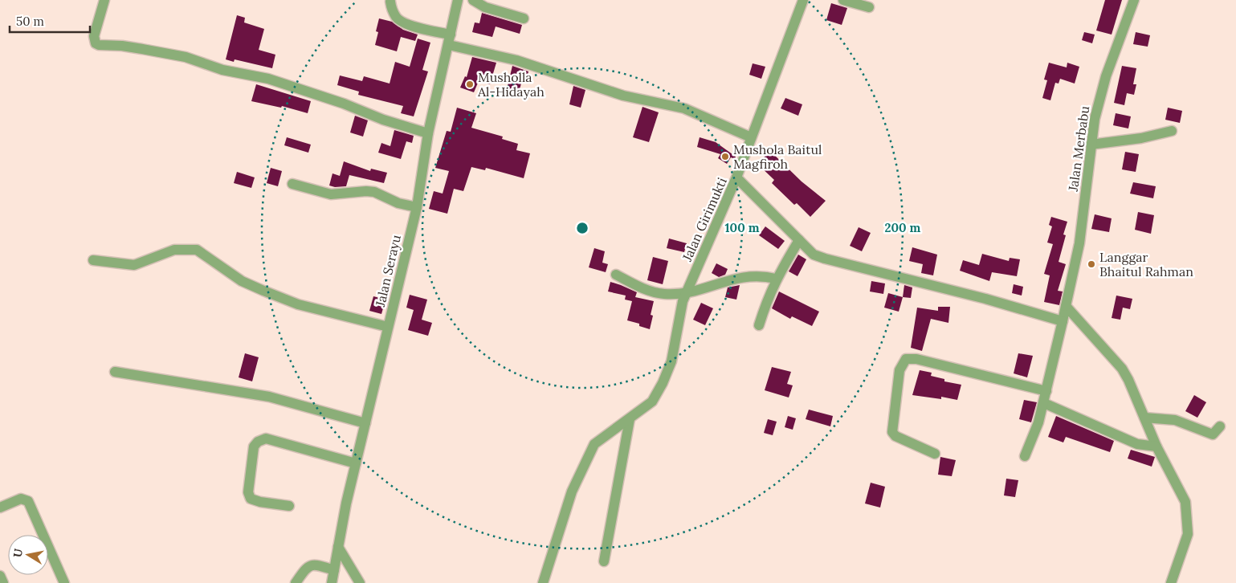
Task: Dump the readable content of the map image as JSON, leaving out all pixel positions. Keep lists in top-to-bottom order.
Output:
{
  "streets": {
    "street": ["Jalan Merbabu", "Jalan Girimukti", "Jalan Serayu"]
  },
  "places": ["Musholla Al-Hidayah", "Mushola Baitul Magfiroh", "Langgar Bhaitul Rahman"],
  "scale_bar": "50 m",
  "north": "left",
  "rings": ["100 m", "200 m"]
}
